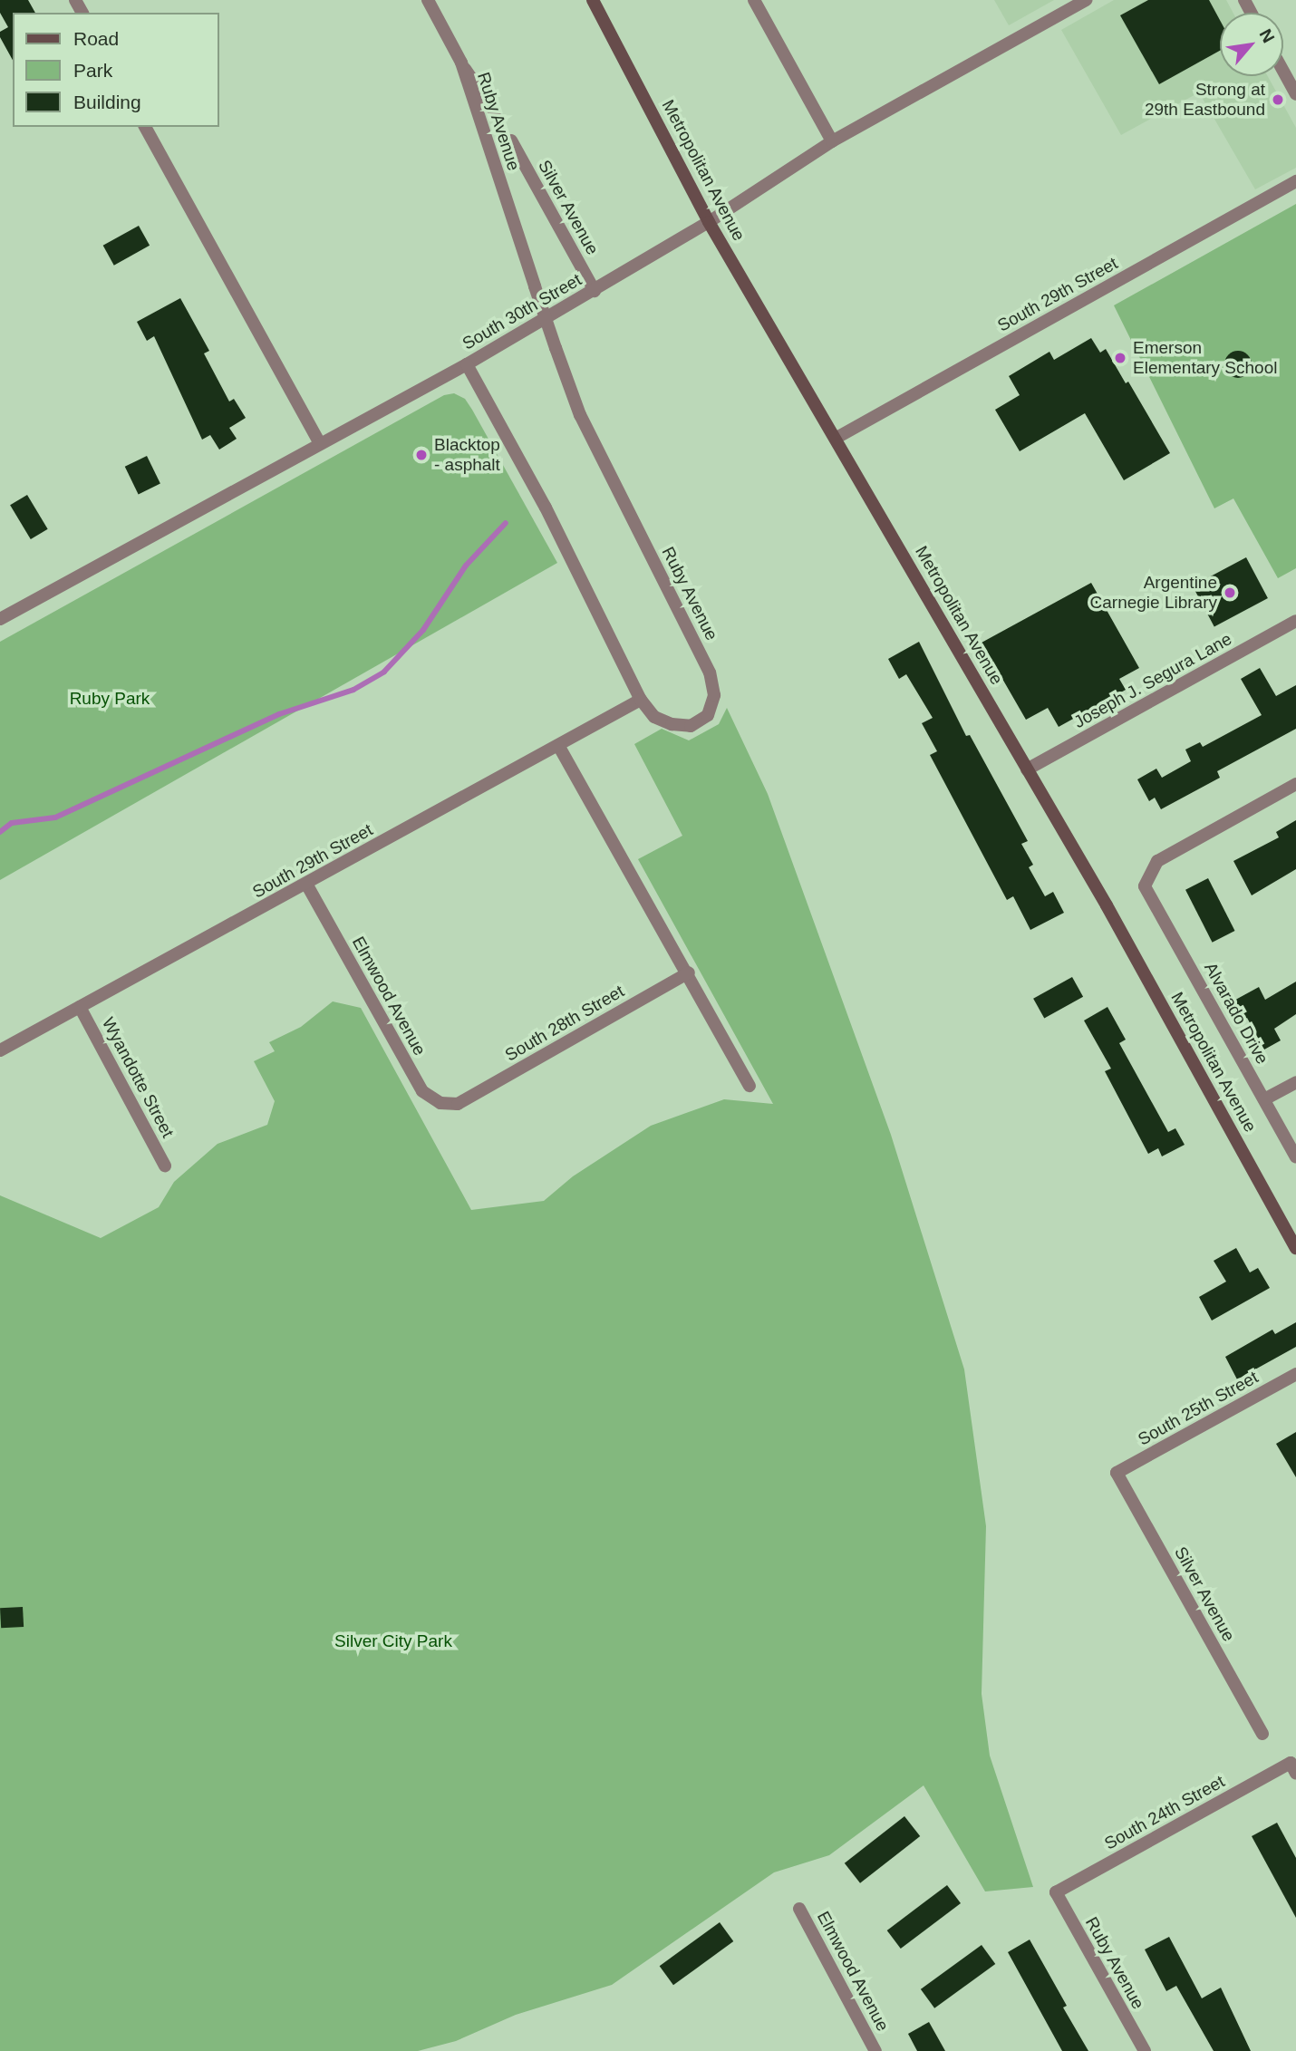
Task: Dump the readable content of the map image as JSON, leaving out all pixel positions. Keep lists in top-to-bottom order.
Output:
{
  "streets": {
    "main road": ["Metropolitan Avenue"],
    "street": [
      "Ruby Avenue",
      "Silver Avenue",
      "South 29th Street",
      "South 30th Street",
      "Joseph J. Segura Lane",
      "Elmwood Avenue",
      "Alvarado Drive",
      "South 28th Street",
      "Wyandotte Street",
      "South 25th Street",
      "South 24th Street"
    ]
  },
  "crossings": [
    ["Ruby Avenue", "South 29th Street"],
    ["Ruby Avenue", "South 30th Street"],
    ["Ruby Avenue", "South 24th Street"],
    ["Metropolitan Avenue", "South 29th Street"],
    ["Metropolitan Avenue", "South 30th Street"],
    ["Metropolitan Avenue", "Joseph J. Segura Lane"],
    ["Silver Avenue", "South 30th Street"],
    ["Silver Avenue", "South 25th Street"],
    ["South 29th Street", "Elmwood Avenue"],
    ["South 29th Street", "Wyandotte Street"],
    ["Elmwood Avenue", "South 28th Street"]
  ],
  "parks": ["Ruby Park", "Silver City Park"],
  "places": [
    "Strong at 29th Eastbound",
    "Emerson Elementary School",
    "Blacktop - asphalt",
    "Argentine Carnegie Library"
  ],
  "legend": ["Road", "Park", "Building"],
  "north": "top right"
}
